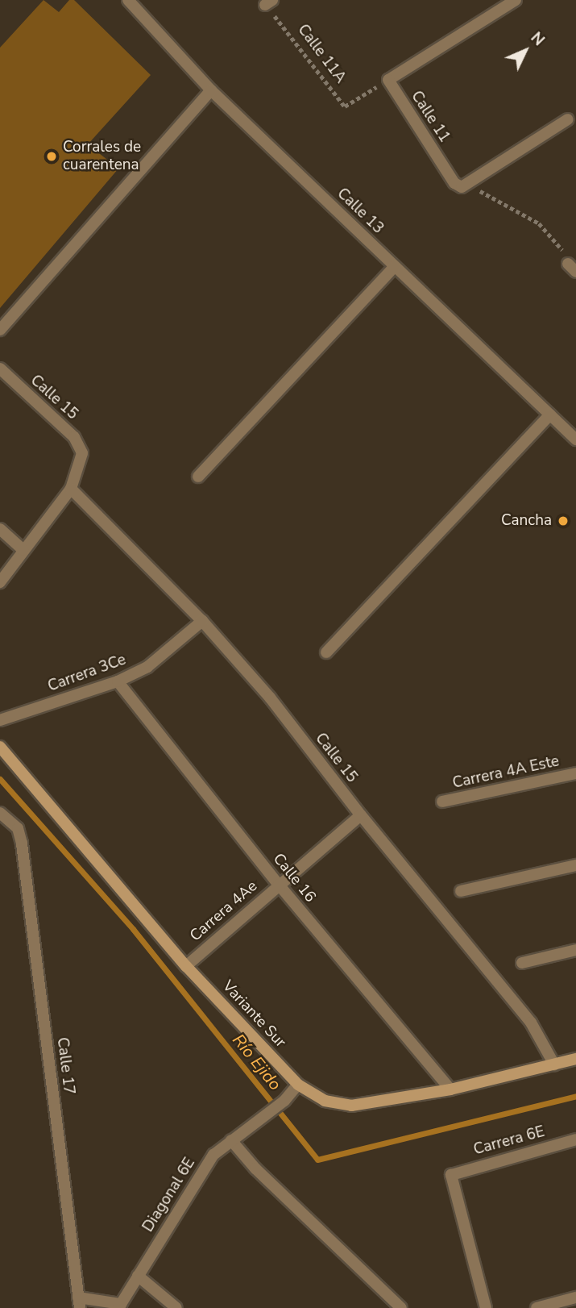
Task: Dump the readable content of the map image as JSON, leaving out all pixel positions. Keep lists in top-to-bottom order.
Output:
{
  "streets": {
    "main road": ["Variante Sur"],
    "street": [
      "Calle 11",
      "Calle 13",
      "Calle 15",
      "Carrera 3Ce",
      "Carrera 4A Este",
      "Calle 16",
      "Carrera 4Ae",
      "Calle 17",
      "Carrera 6E",
      "Diagonal 6E"
    ],
    "path": ["Calle 11A"]
  },
  "crossings": [
    ["Calle 11A", "Calle 11"],
    ["Calle 15", "Carrera 3Ce"],
    ["Calle 15", "Carrera 4Ae"],
    ["Calle 15", "Variante Sur"],
    ["Carrera 3Ce", "Calle 16"],
    ["Calle 16", "Carrera 4Ae"],
    ["Calle 16", "Variante Sur"],
    ["Carrera 4Ae", "Variante Sur"],
    ["Variante Sur", "Diagonal 6E"]
  ],
  "water": ["Río Ejido"],
  "places": ["Corrales de cuarentena", "Cancha"],
  "north": "top right"
}
